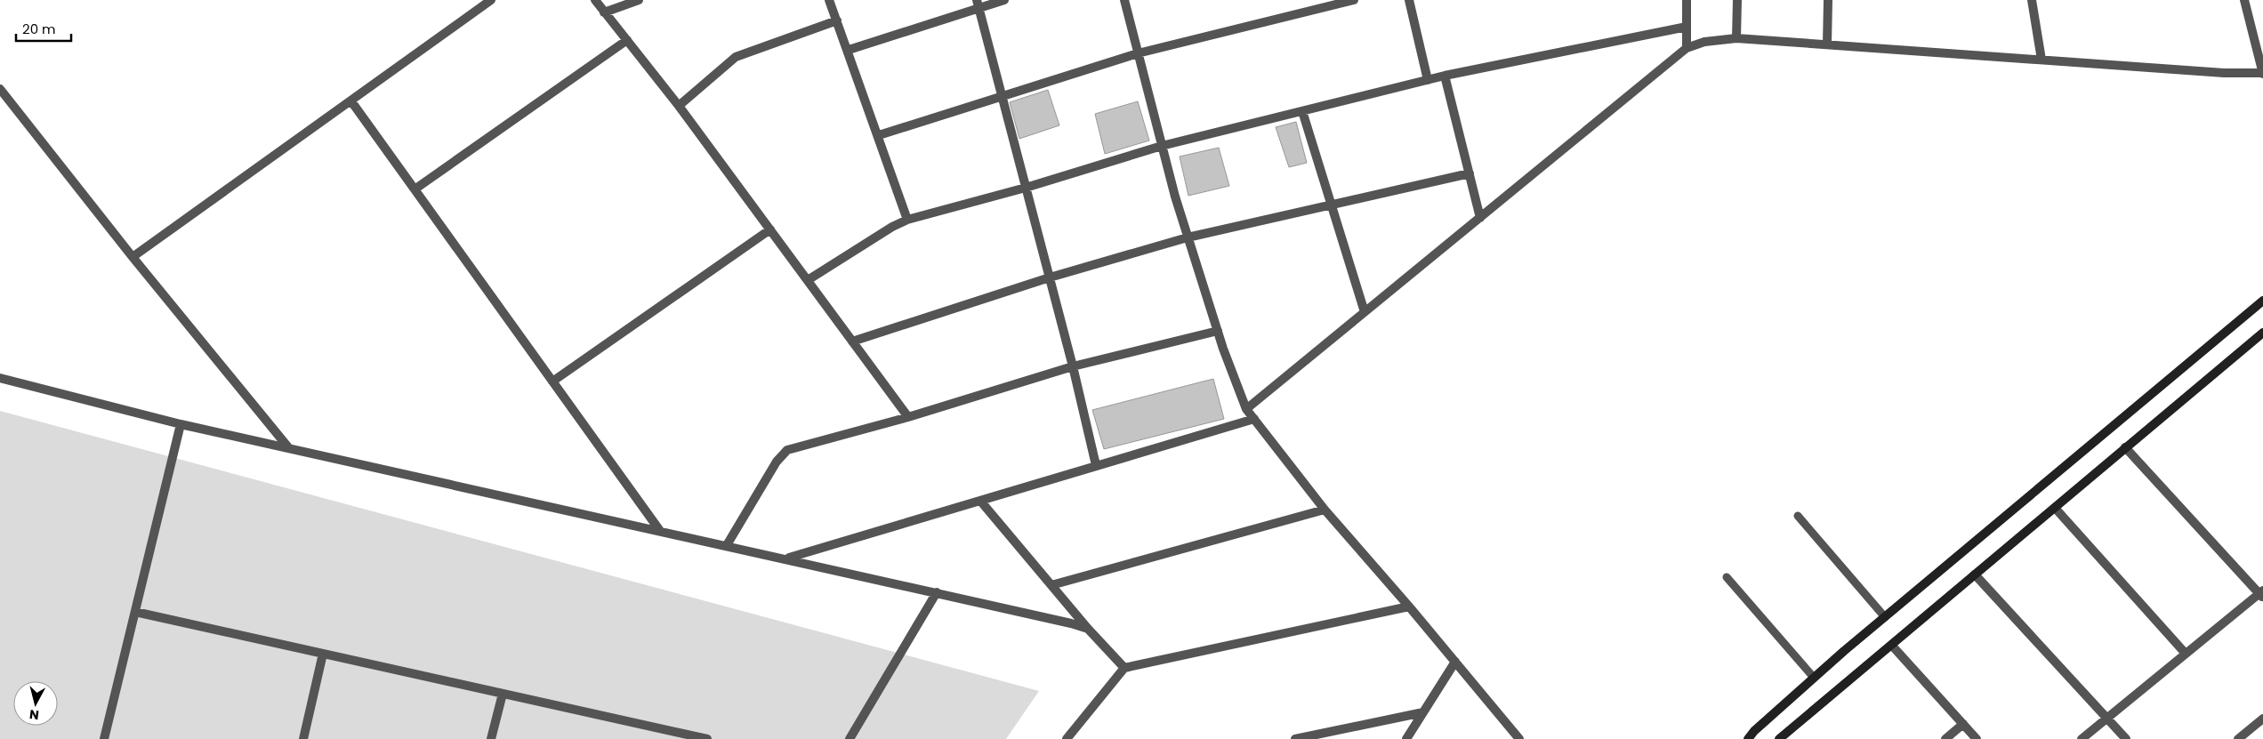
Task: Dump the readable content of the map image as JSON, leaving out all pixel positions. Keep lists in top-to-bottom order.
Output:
{
  "scale_bar": "20 m",
  "north": "bottom"
}
